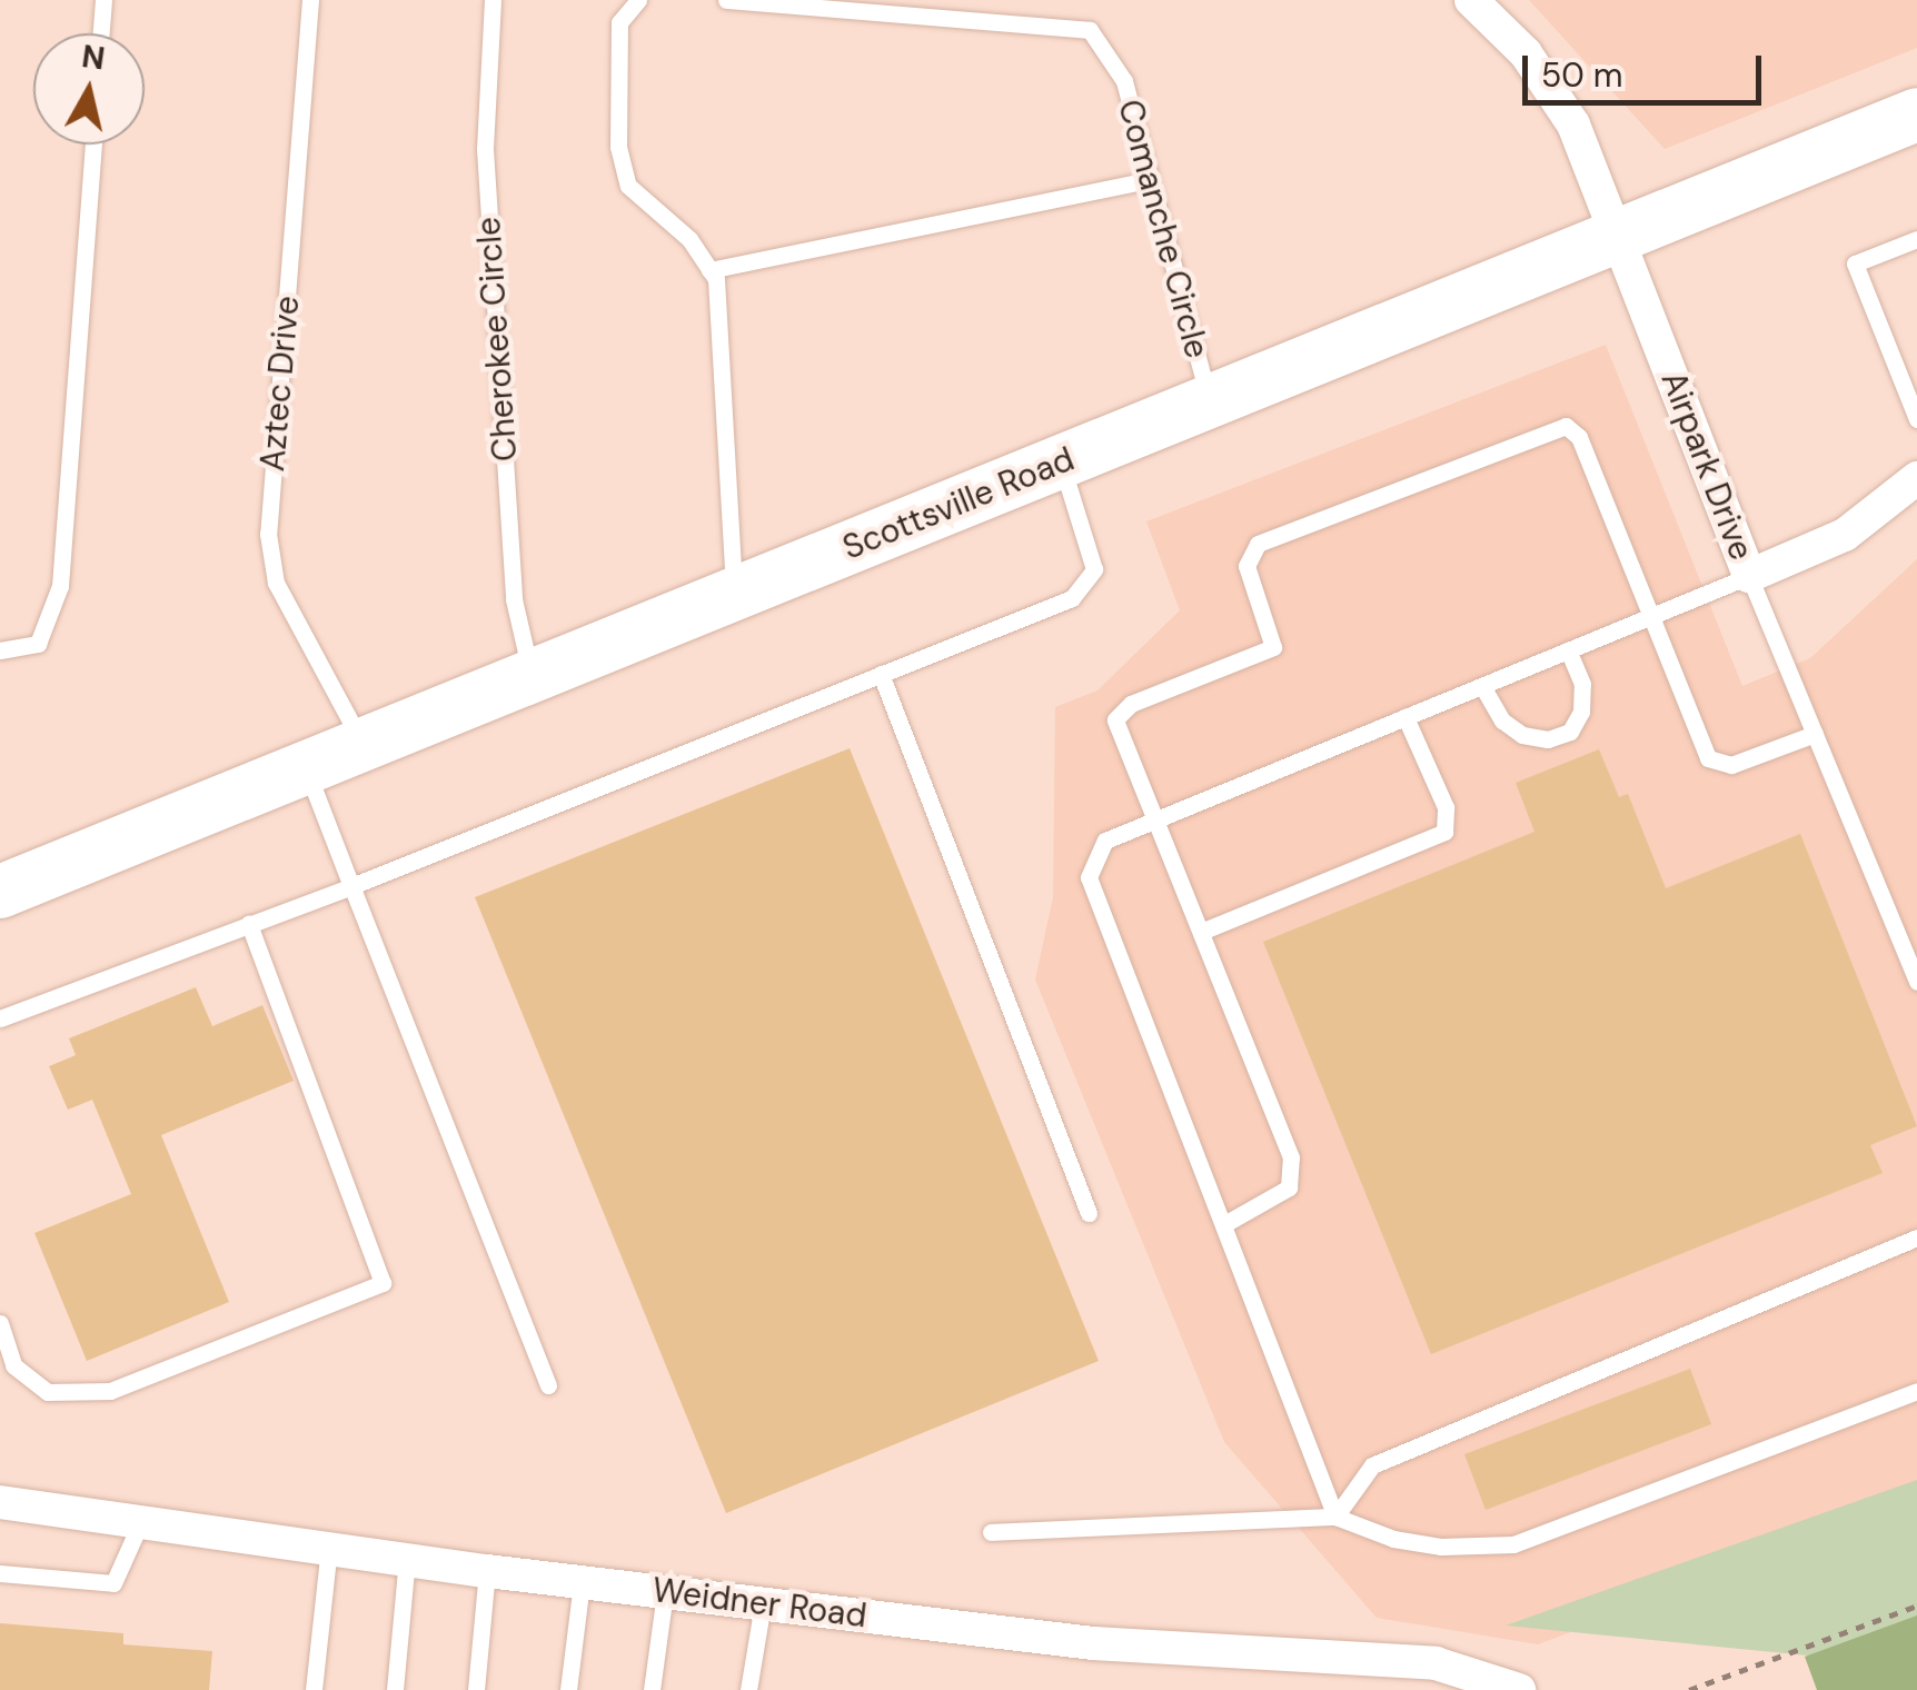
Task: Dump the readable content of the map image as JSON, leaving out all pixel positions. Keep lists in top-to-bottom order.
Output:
{
  "streets": {
    "main road": ["Scottsville Road"],
    "street": ["Airpark Drive", "Weidner Road"],
    "lane": ["Comanche Circle", "Cherokee Circle", "Aztec Drive"]
  },
  "crossings": [
    ["Comanche Circle", "Scottsville Road"],
    ["Cherokee Circle", "Scottsville Road"],
    ["Aztec Drive", "Scottsville Road"],
    ["Airpark Drive", "Scottsville Road"]
  ],
  "scale_bar": "50 m",
  "north": "top"
}
